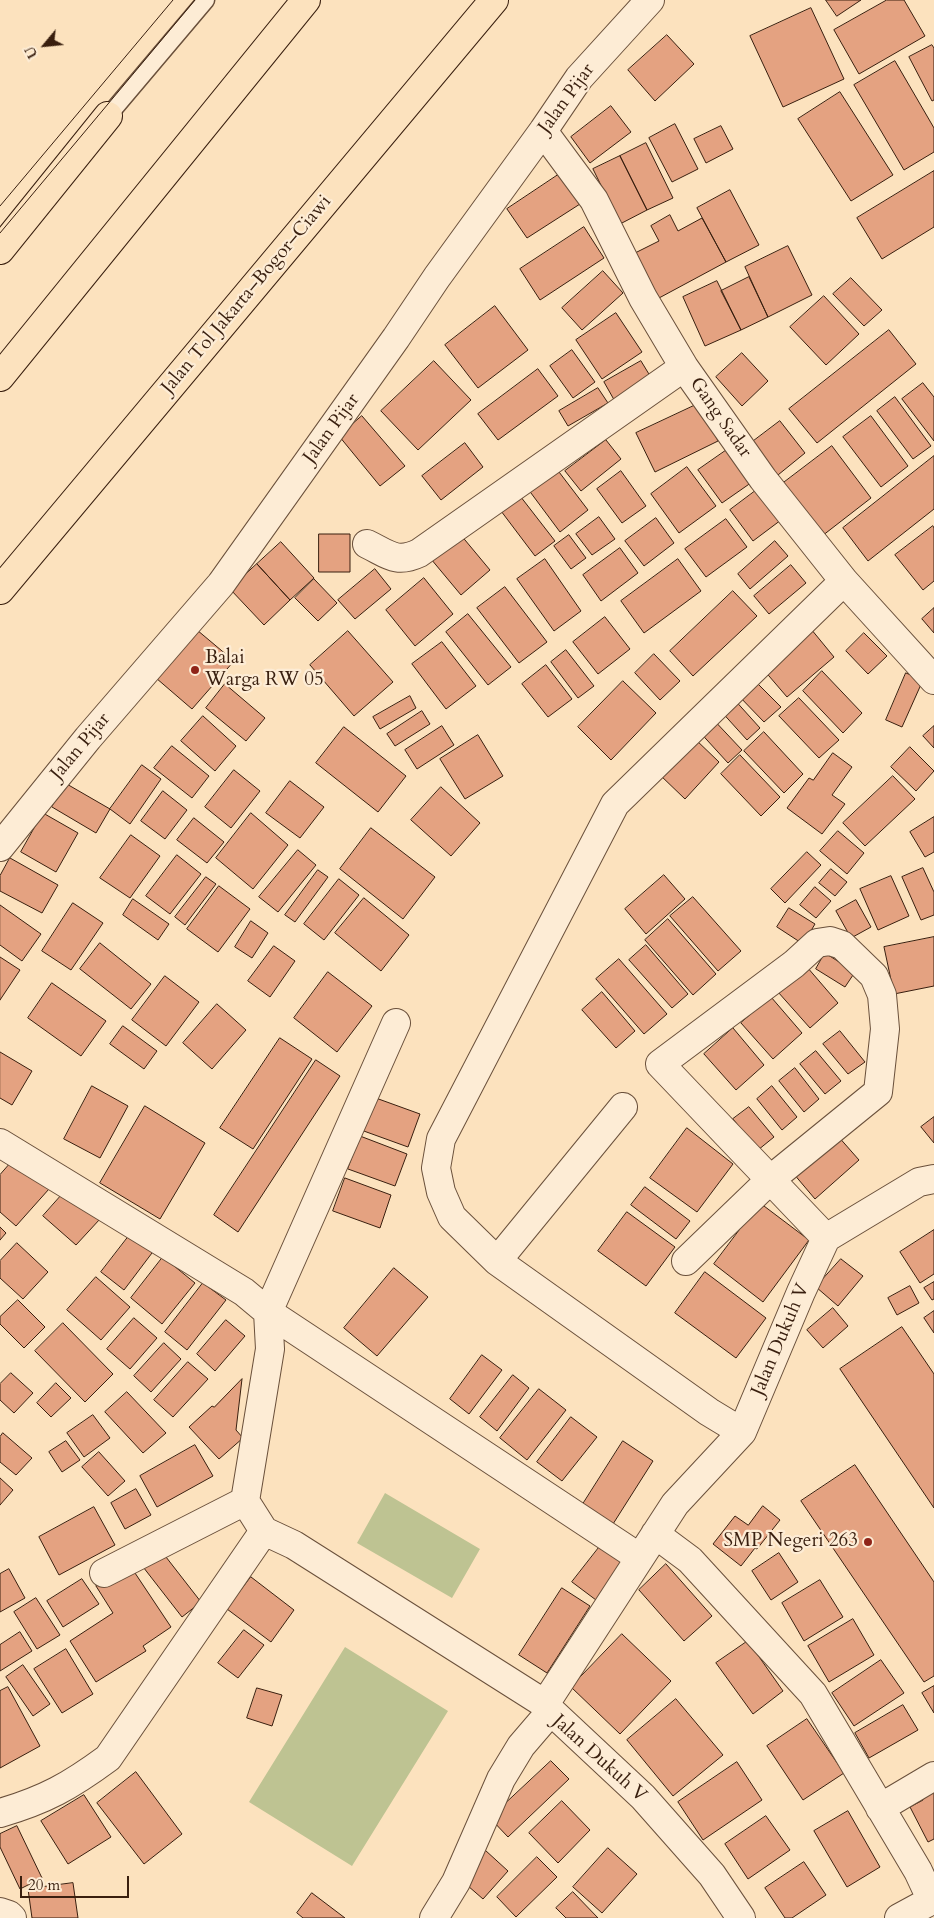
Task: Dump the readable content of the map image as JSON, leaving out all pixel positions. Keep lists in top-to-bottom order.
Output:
{
  "streets": {
    "highway": ["Jalan Tol Jakarta–Bogor–Ciawi"],
    "street": ["Jalan Pijar", "Gang Sadar", "Jalan Dukuh V"]
  },
  "crossings": [
    ["Jalan Pijar", "Gang Sadar"]
  ],
  "places": ["Balai Warga RW 05", "SMP Negeri 263"],
  "scale_bar": "20 m",
  "north": "bottom left"
}
